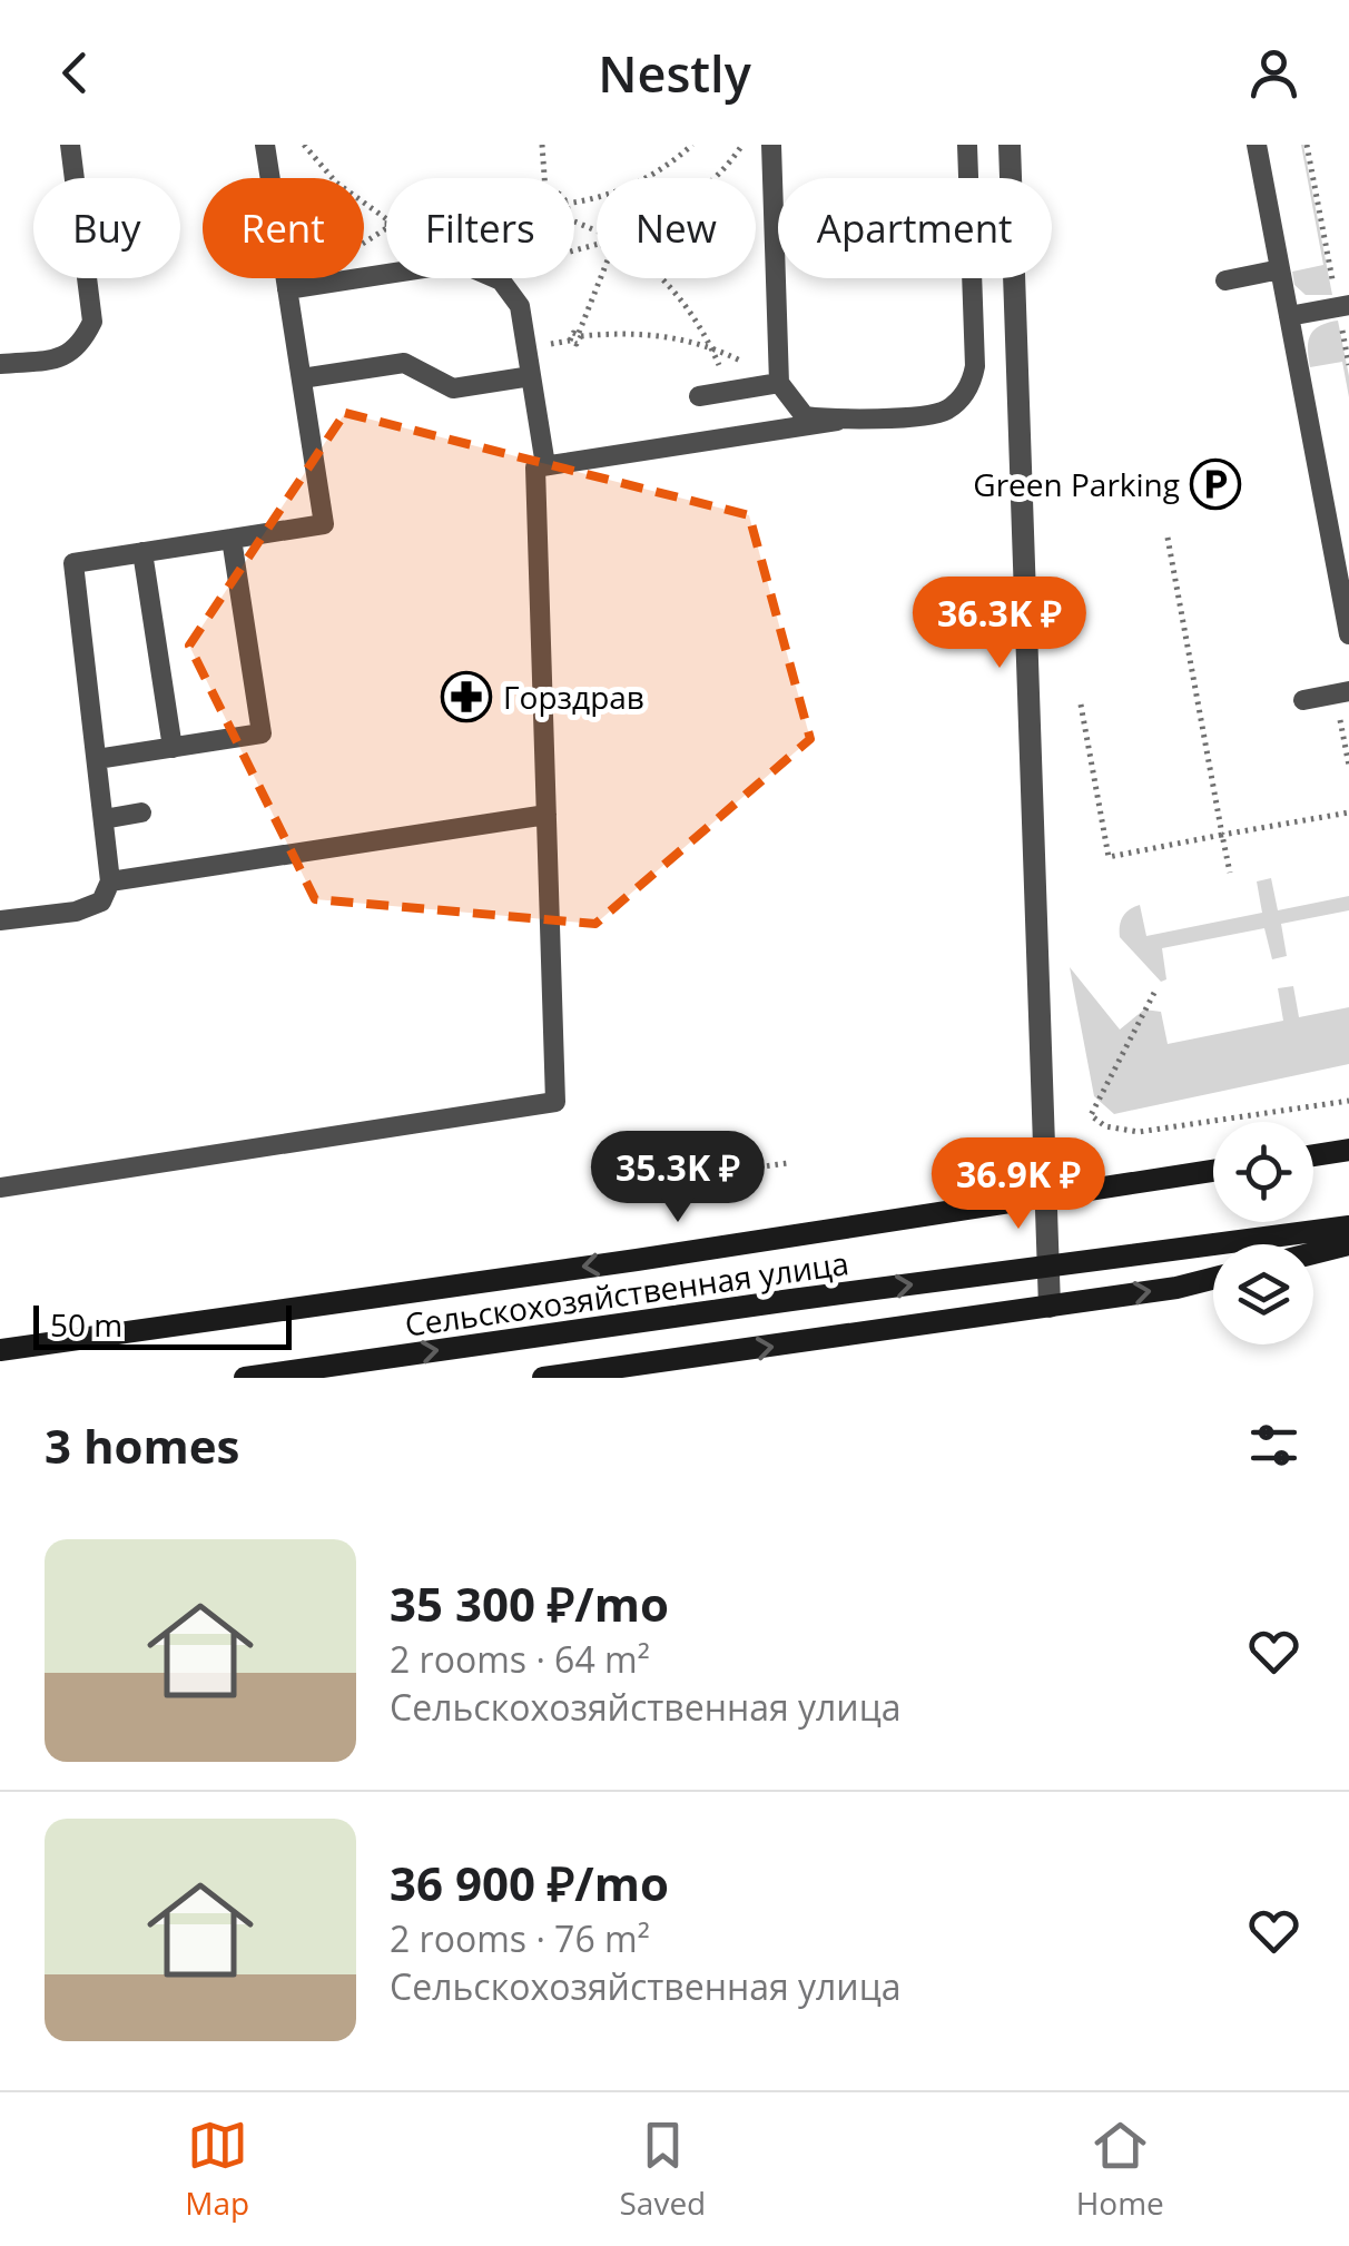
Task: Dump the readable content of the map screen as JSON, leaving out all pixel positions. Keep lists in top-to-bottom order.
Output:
{
  "streets": {
    "main road": ["Сельскохозяйственная улица"]
  },
  "places": {
    "parking": ["Green Parking"],
    "pharmacy": ["Горздрав"]
  },
  "scale_bar": "50 m",
  "page": {
    "header": "Nestly",
    "chip": [
      "Buy",
      "Rent",
      "Filters",
      "New",
      "Apartment"
    ],
    "price": ["36.3K ₽", "35.3K ₽", "36.9K ₽"],
    "scale": "50 m",
    "heading": "3 homes",
    "list": [
      {
        "name": "35 300 ₽/mo",
        "note": "2 rooms · 64 m² · Сельскохозяйственная улица"
      },
      {
        "name": "36 900 ₽/mo",
        "note": "2 rooms · 76 m² · Сельскохозяйственная улица"
      }
    ],
    "tabs": ["Map", "Saved", "Home"]
  }
}
